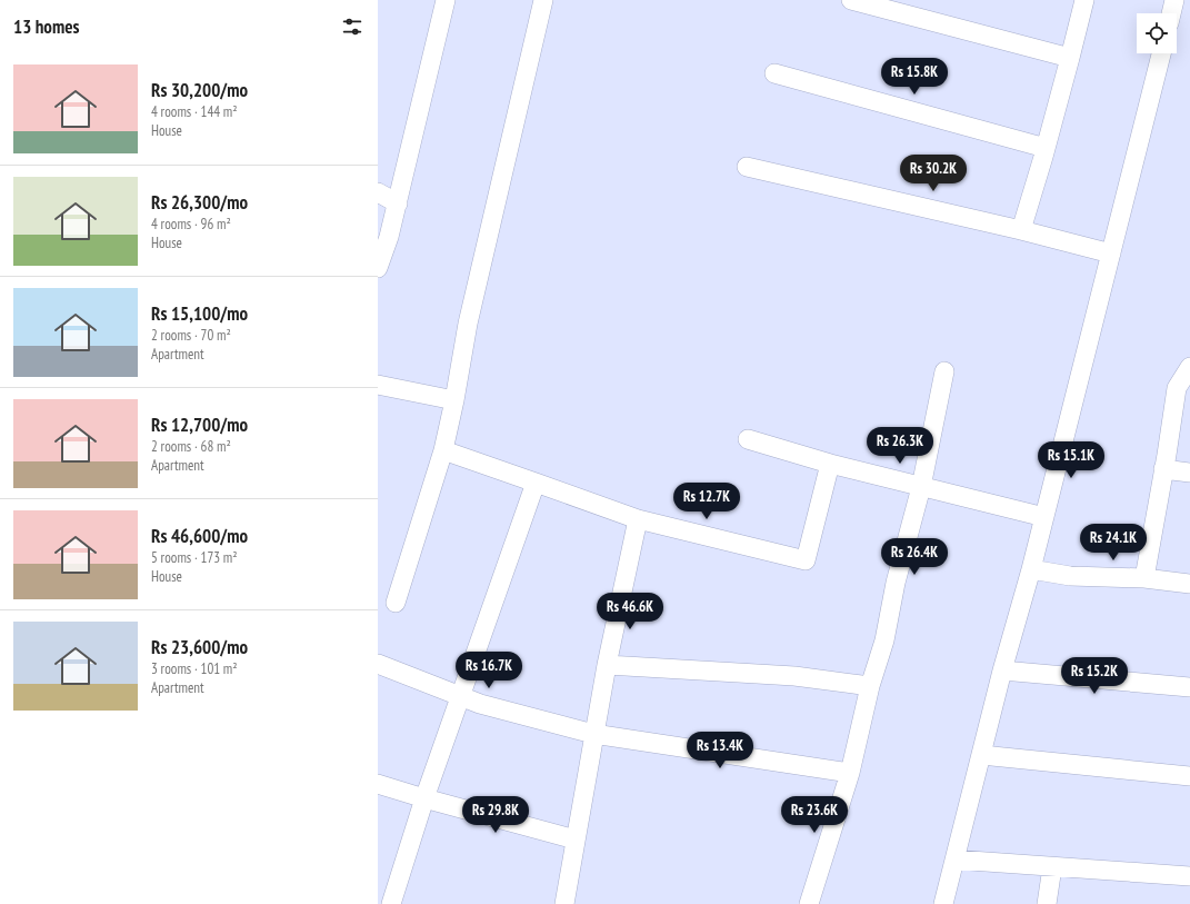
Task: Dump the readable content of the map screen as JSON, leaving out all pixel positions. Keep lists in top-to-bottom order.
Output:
{
  "page": {
    "heading": "13 homes",
    "list": [
      {
        "name": "Rs 30,200/mo",
        "note": "4 rooms · 144 m² · House"
      },
      {
        "name": "Rs 26,300/mo",
        "note": "4 rooms · 96 m² · House"
      },
      {
        "name": "Rs 15,100/mo",
        "note": "2 rooms · 70 m² · Apartment"
      },
      {
        "name": "Rs 12,700/mo",
        "note": "2 rooms · 68 m² · Apartment"
      },
      {
        "name": "Rs 46,600/mo",
        "note": "5 rooms · 173 m² · House"
      },
      {
        "name": "Rs 23,600/mo",
        "note": "3 rooms · 101 m² · Apartment"
      }
    ],
    "price": [
      "Rs 15.8K",
      "Rs 30.2K",
      "Rs 26.3K",
      "Rs 15.1K",
      "Rs 12.7K",
      "Rs 24.1K",
      "Rs 26.4K",
      "Rs 46.6K",
      "Rs 16.7K",
      "Rs 15.2K",
      "Rs 13.4K",
      "Rs 29.8K",
      "Rs 23.6K"
    ]
  }
}
